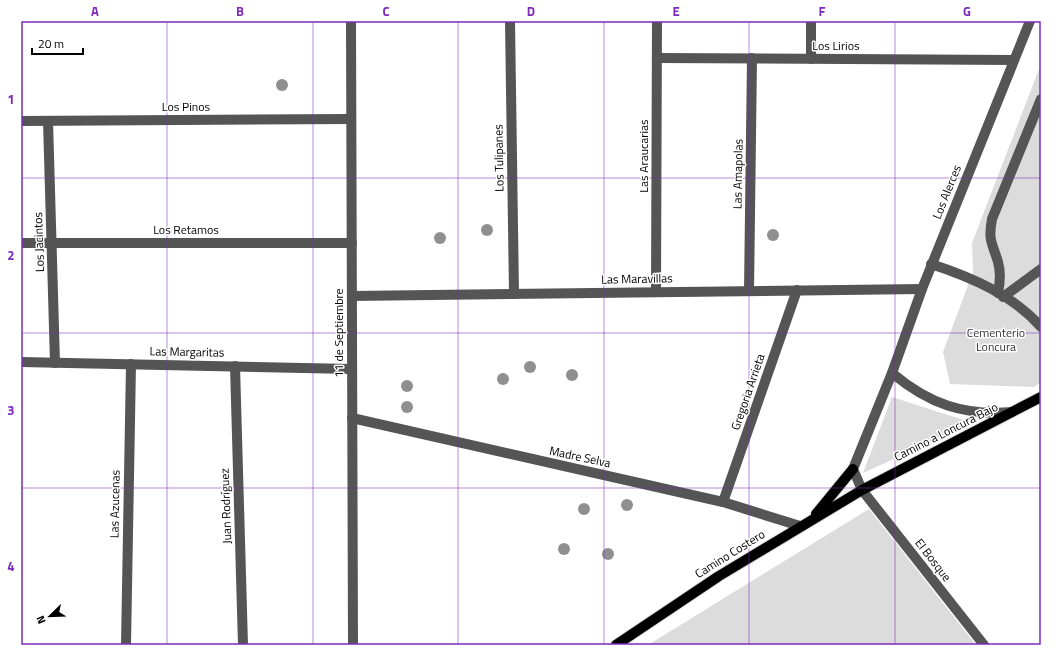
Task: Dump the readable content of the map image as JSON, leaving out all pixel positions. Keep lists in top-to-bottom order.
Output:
{
  "streets": {
    "main road": ["Camino a Loncura Bajo", "Camino Costero"],
    "street": [
      "Los Lirios",
      "Los Pinos",
      "Las Araucarias",
      "Los Tulipanes",
      "Las Amapolas",
      "Los Alerces",
      "Los Retamos",
      "Los Jacintos",
      "Las Maravillas",
      "11 de Septiembre",
      "Las Margaritas",
      "Gregoria Arrieta",
      "Madre Selva",
      "Las Azucenas",
      "Juan Rodríguez",
      "El Bosque"
    ]
  },
  "crossings": [
    ["Los Lirios", "Las Araucarias"],
    ["Los Lirios", "Las Amapolas"],
    ["Los Lirios", "Los Alerces"],
    ["Los Pinos", "Los Jacintos"],
    ["Los Pinos", "11 de Septiembre"],
    ["Las Araucarias", "Las Maravillas"],
    ["Los Tulipanes", "Las Maravillas"],
    ["Las Amapolas", "Las Maravillas"],
    ["Los Alerces", "Las Maravillas"],
    ["Los Retamos", "Los Jacintos"],
    ["Los Retamos", "11 de Septiembre"],
    ["Los Jacintos", "Las Margaritas"],
    ["Las Maravillas", "11 de Septiembre"],
    ["Las Maravillas", "Gregoria Arrieta"],
    ["11 de Septiembre", "Las Margaritas"],
    ["11 de Septiembre", "Madre Selva"],
    ["Las Margaritas", "Las Azucenas"],
    ["Las Margaritas", "Juan Rodríguez"],
    ["Gregoria Arrieta", "Madre Selva"],
    ["Camino a Loncura Bajo", "Camino Costero"],
    ["Camino a Loncura Bajo", "El Bosque"],
    ["Madre Selva", "Camino Costero"],
    ["Camino Costero", "El Bosque"]
  ],
  "parks": ["Cementerio Loncura"],
  "scale_bar": "20 m",
  "north": "bottom left",
  "grid": {
    "columns": [
      "A",
      "B",
      "C",
      "D",
      "E",
      "F",
      "G"
    ],
    "rows": [
      "1",
      "2",
      "3",
      "4"
    ]
  }
}
